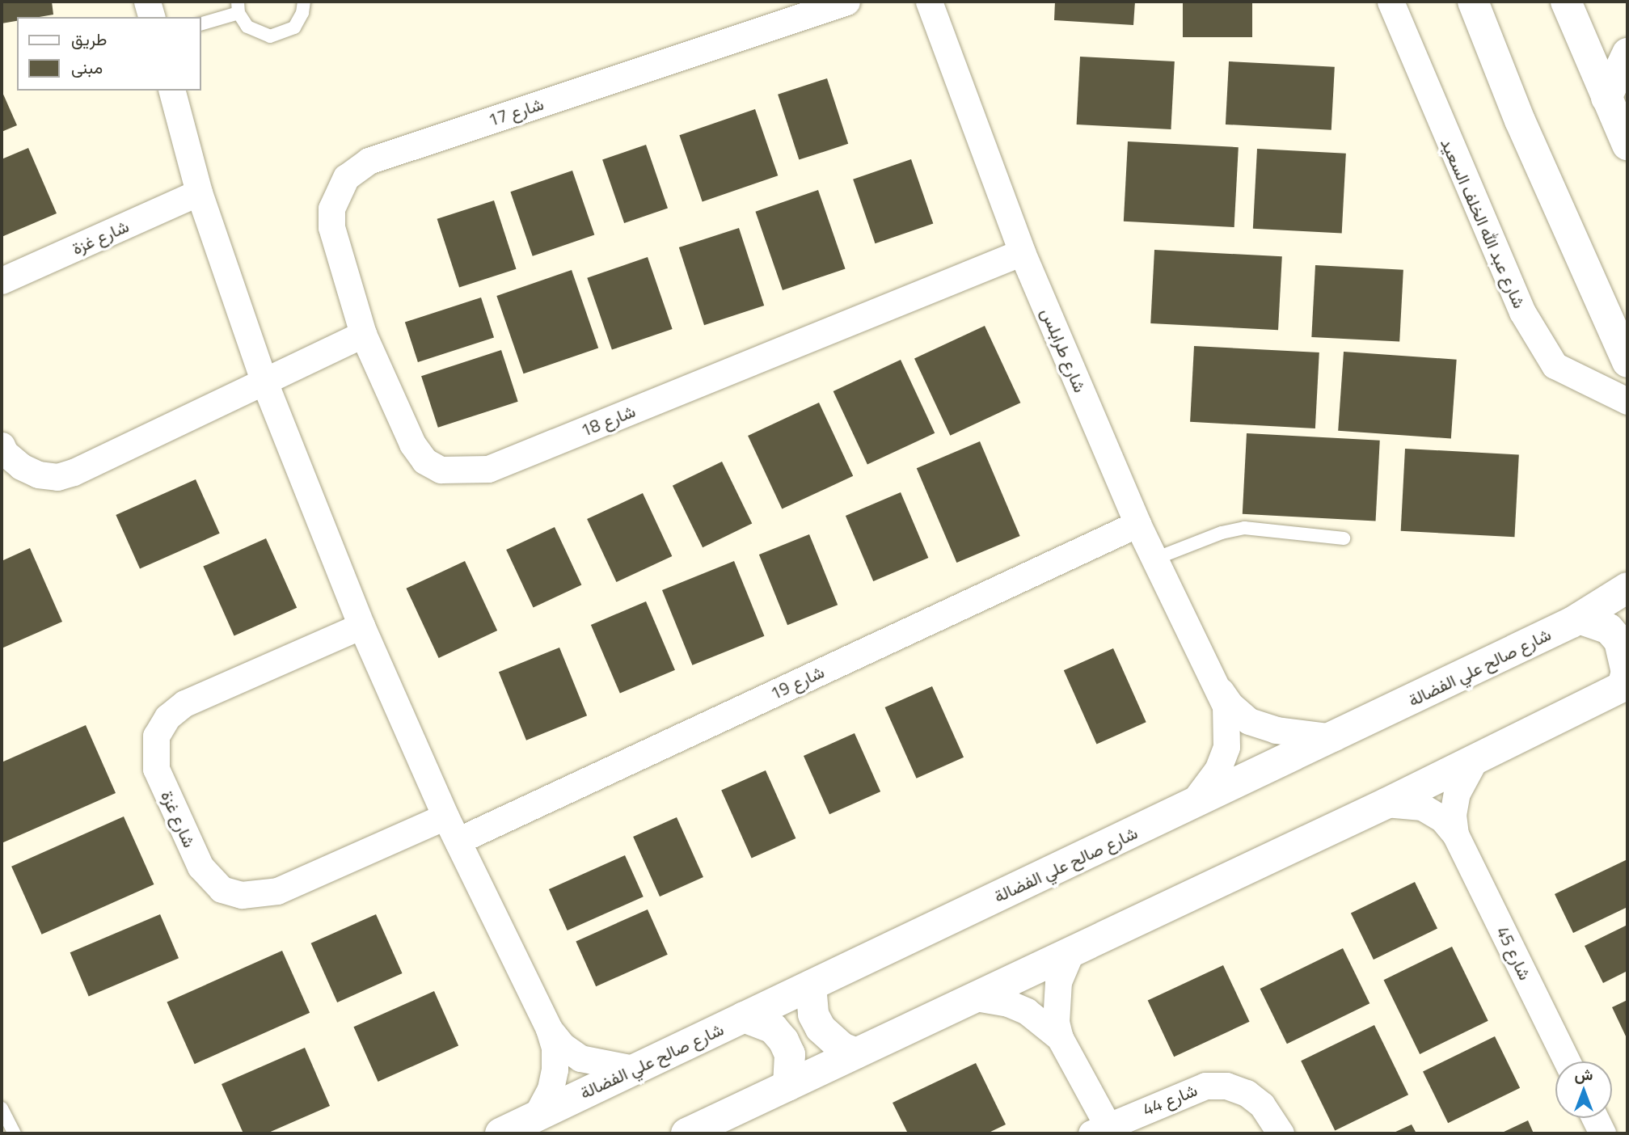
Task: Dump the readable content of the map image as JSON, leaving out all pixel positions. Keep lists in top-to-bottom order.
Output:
{
  "streets": {
    "street": [
      "شارع 17",
      "شارع عبد الله الخلف السعيد",
      "شارع غزة",
      "شارع طرابلس",
      "شارع 18",
      "شارع صالح علي الفضالة",
      "شارع 19",
      "شارع 45",
      "شارع 44"
    ]
  },
  "crossings": [
    ["شارع 17", "شارع 18"],
    ["شارع طرابلس", "شارع 18"],
    ["شارع طرابلس", "شارع صالح علي الفضالة"],
    ["شارع طرابلس", "شارع 19"]
  ],
  "legend": ["طريق", "مبنى"],
  "north": "top"
}
